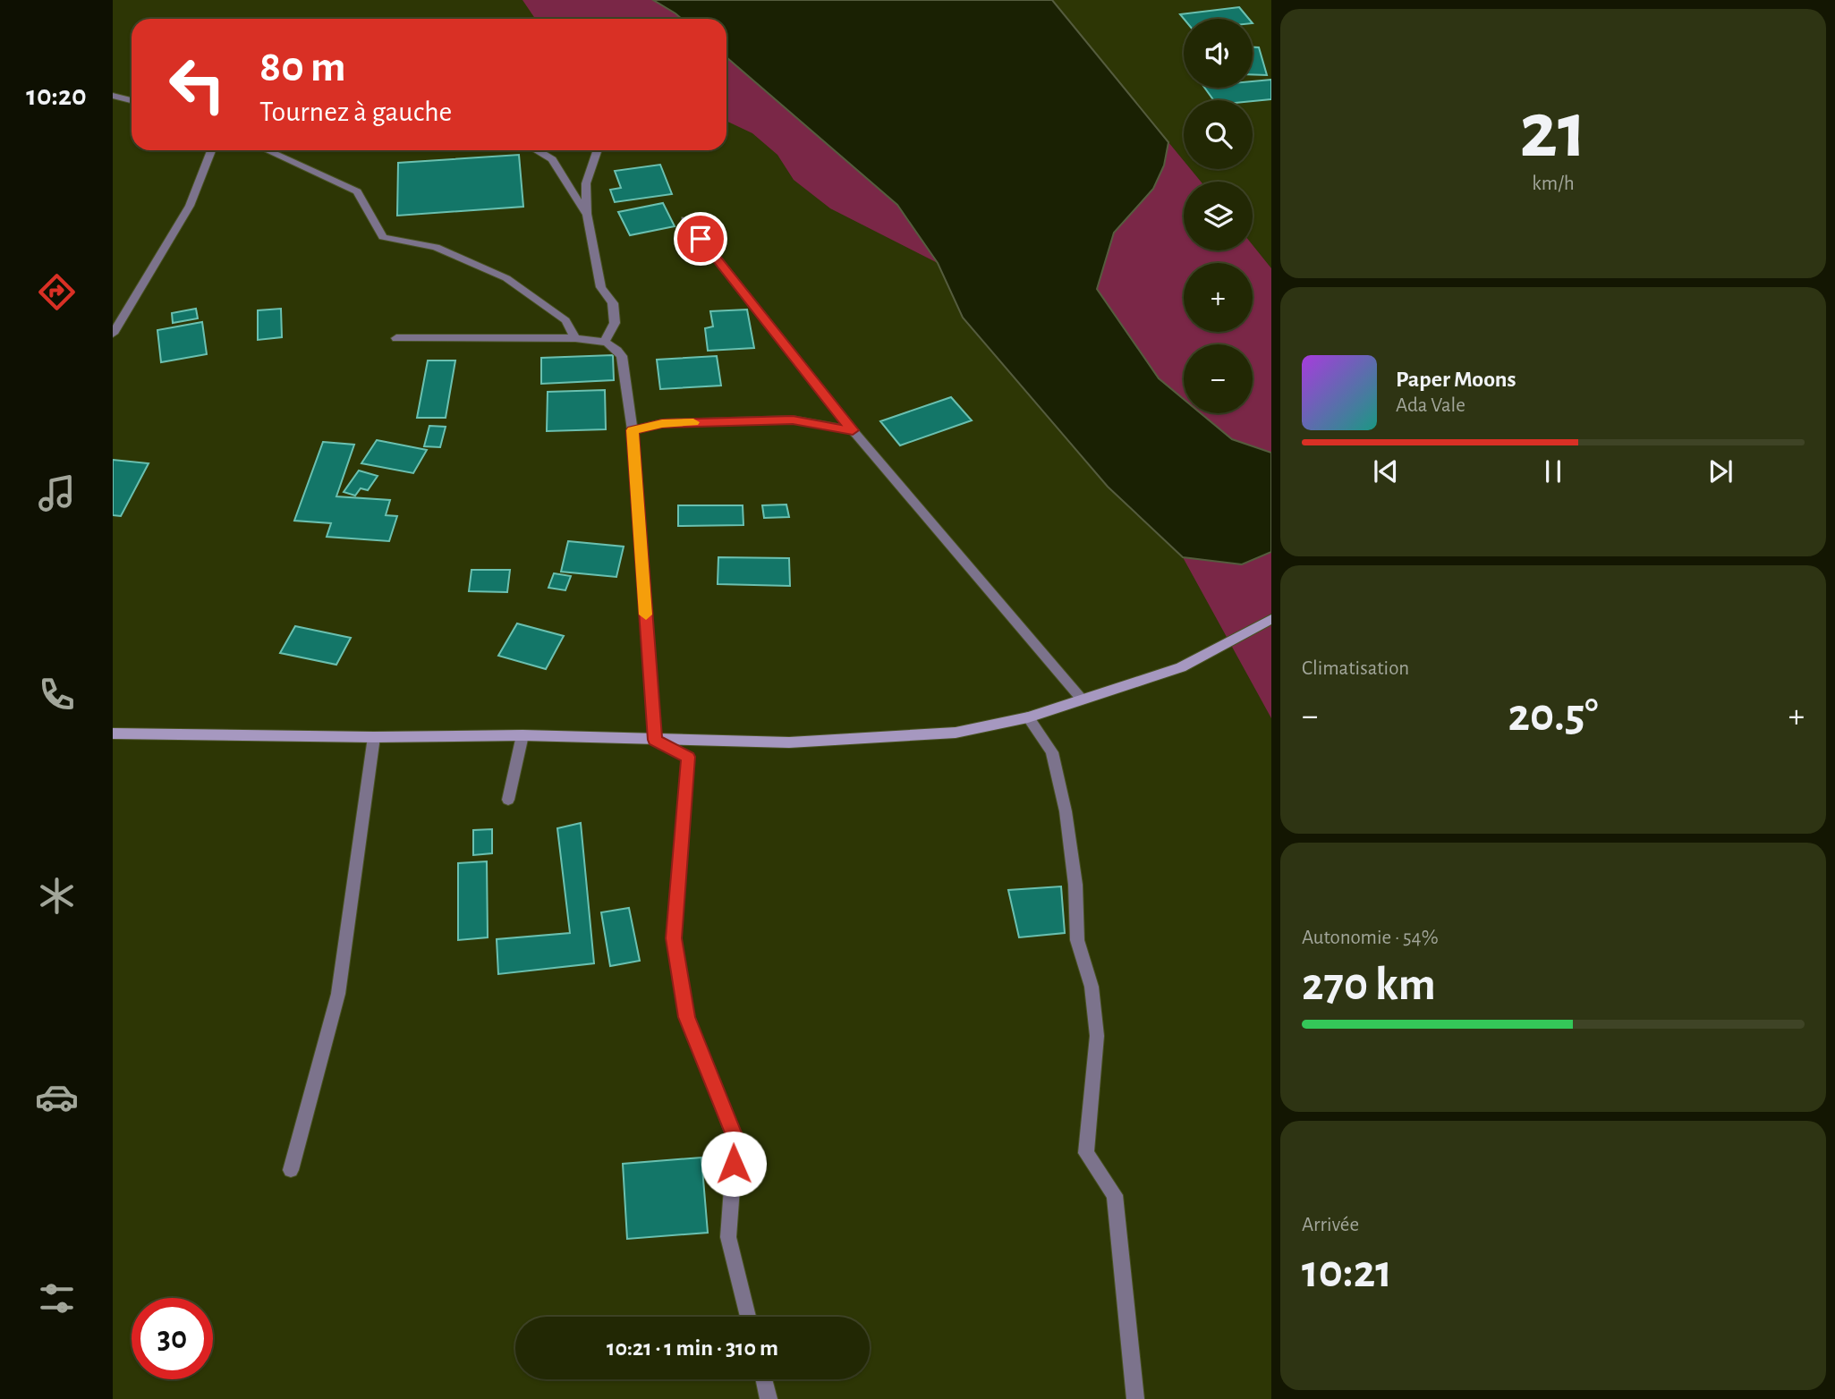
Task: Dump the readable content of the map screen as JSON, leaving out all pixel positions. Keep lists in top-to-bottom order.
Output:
{
  "page": {
    "tabs": "10:20",
    "tile": [
      ["21", "km/h"],
      "Climatisation",
      ["Autonomie · 54%", "270 km"],
      ["Arrivée", "10:21"]
    ],
    "map_buttons": ["+", "−"],
    "turn": ["80 m", "Tournez à gauche"],
    "song": ["Paper Moons", "Ada Vale"],
    "heat": ["−", "20.5°", "+"],
    "limit": "30",
    "trip": "10:21 · 1 min · 310 m"
  }
}
